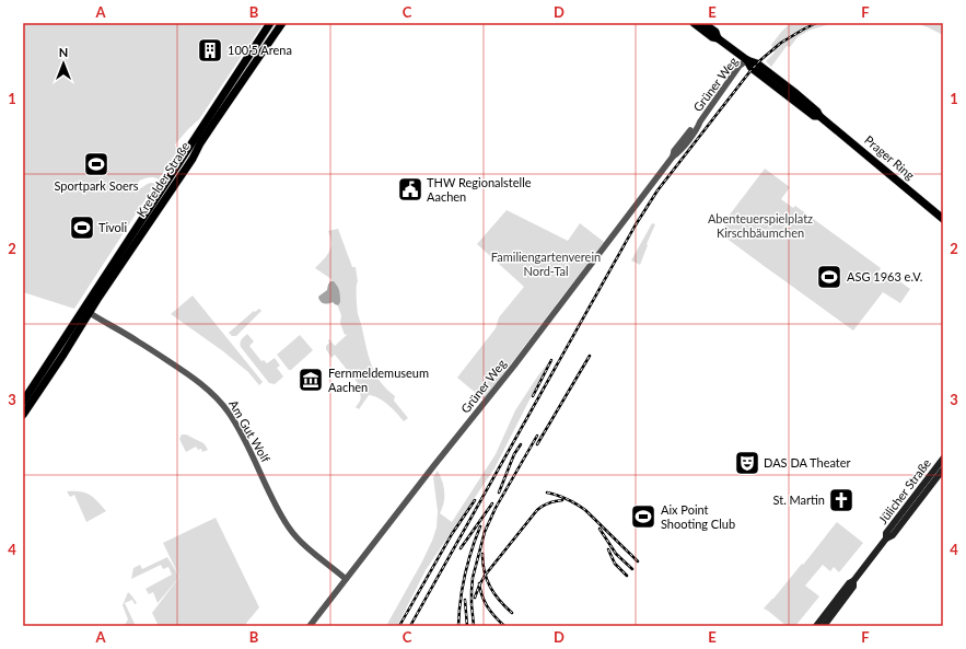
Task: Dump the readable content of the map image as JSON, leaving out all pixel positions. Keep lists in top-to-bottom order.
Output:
{
  "streets": {
    "main road": ["Prager Ring", "Krefelder Straße", "Jülicher Straße"],
    "street": ["Grüner Weg", "Am Gut Wolf"]
  },
  "crossings": [
    ["Grüner Weg", "Prager Ring"],
    ["Grüner Weg", "Am Gut Wolf"],
    ["Krefelder Straße", "Am Gut Wolf"]
  ],
  "parks": ["Abenteuerspielplatz Kirschbäumchen", "Familiengartenverein Nord-Tal"],
  "places": {
    "building": ["100’5 Arena"],
    "sports": [
      "Sportpark Soers",
      "Tivoli",
      "ASG 1963 e.V.",
      "Aix Point Shooting Club"
    ],
    "public building": ["THW Regionalstelle Aachen"],
    "museum": ["Fernmeldemuseum Aachen"],
    "theatre": ["DAS DA Theater"],
    "church": ["St. Martin"]
  },
  "north": "top",
  "grid": {
    "columns": [
      "A",
      "B",
      "C",
      "D",
      "E",
      "F"
    ],
    "rows": [
      "1",
      "2",
      "3",
      "4"
    ]
  }
}
